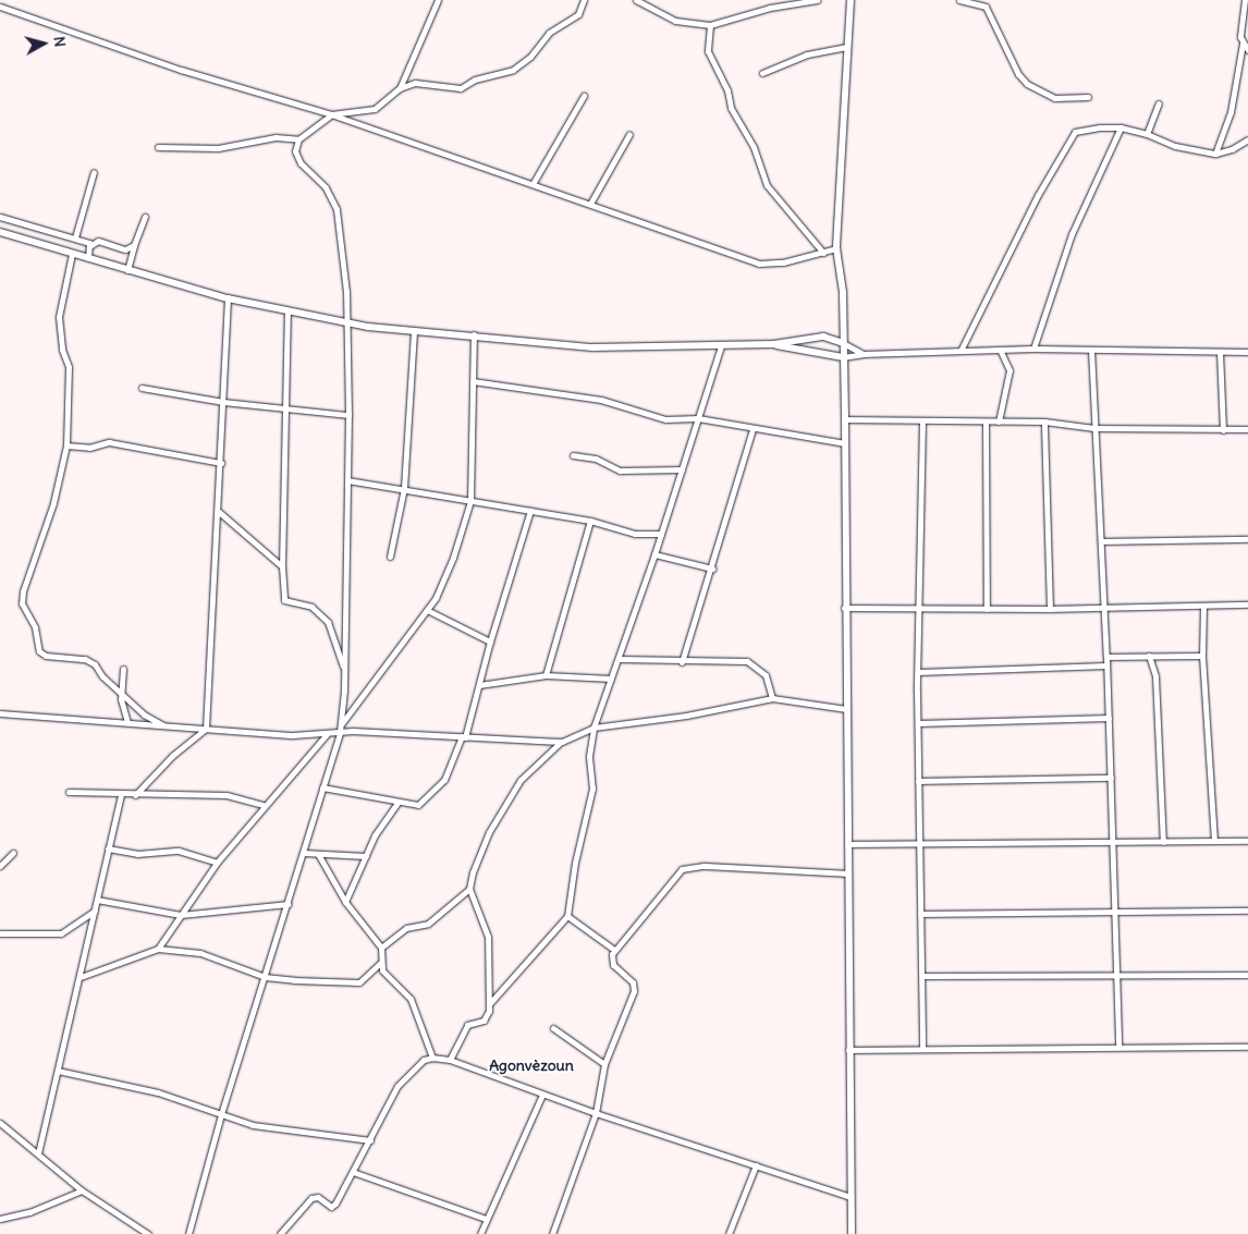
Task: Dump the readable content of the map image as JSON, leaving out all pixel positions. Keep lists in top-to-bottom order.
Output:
{
  "districts": ["Agonvèzoun"],
  "north": "right"
}
